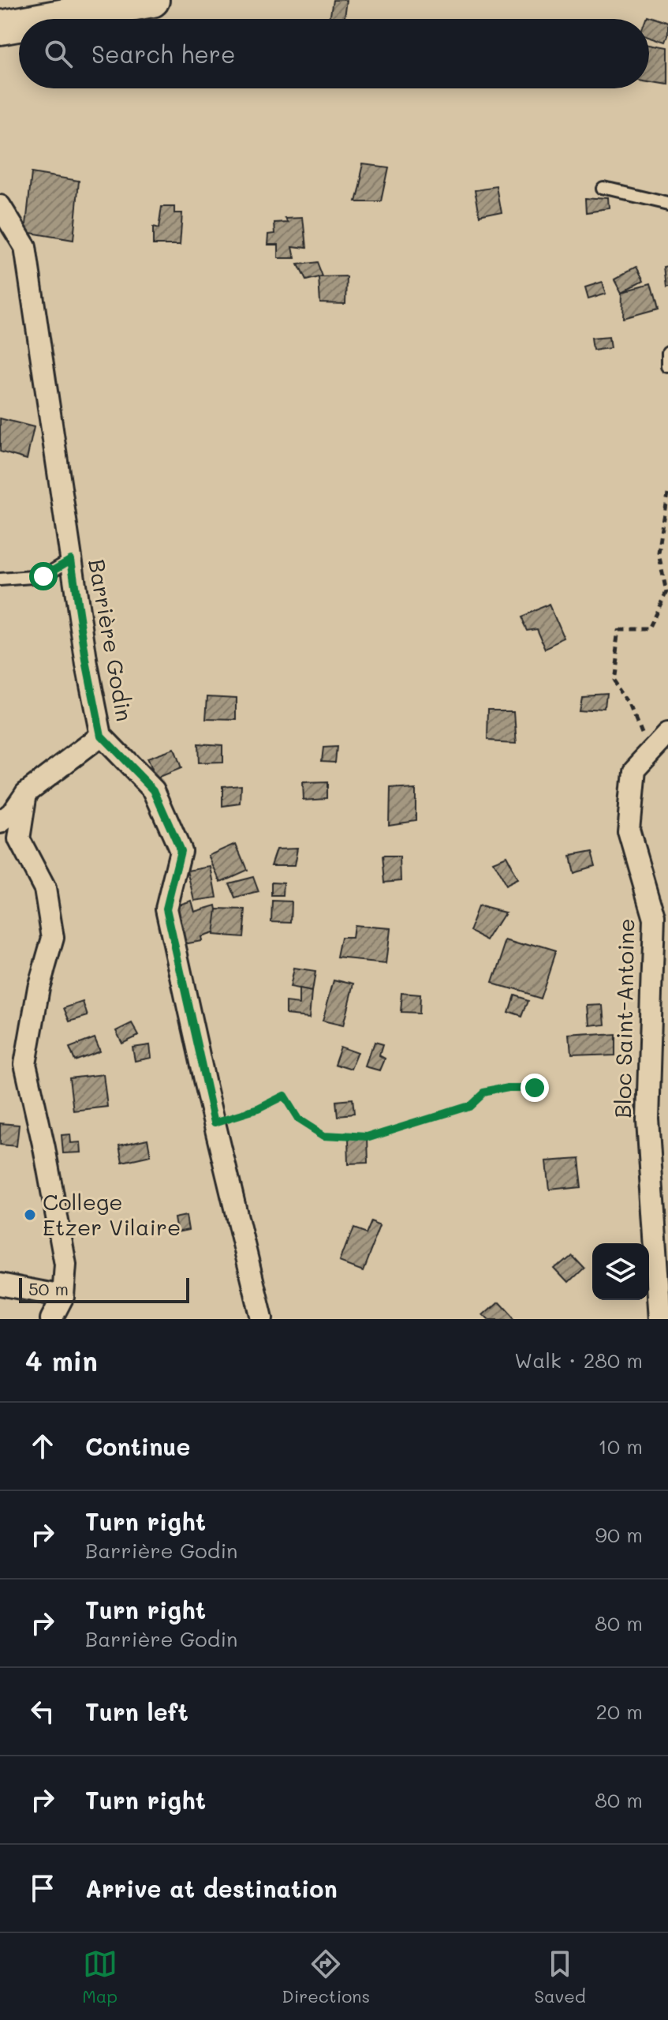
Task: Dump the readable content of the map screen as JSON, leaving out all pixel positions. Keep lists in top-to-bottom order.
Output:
{
  "streets": {
    "street": ["Barrière Godin", "Bloc Saint-Antoine"]
  },
  "places": ["College Etzer Vilaire"],
  "scale_bar": "50 m",
  "page": {
    "search": "Search here",
    "scale": "50 m",
    "heading": ["4 min", "Walk · 280 m"],
    "list": [
      ["Continue", "10 m"],
      ["Turn right", "Barrière Godin", "90 m"],
      ["Turn right", "Barrière Godin", "80 m"],
      ["Turn left", "20 m"],
      ["Turn right", "80 m"],
      "Arrive at destination"
    ],
    "nav": ["Map", "Directions", "Saved"]
  }
}
